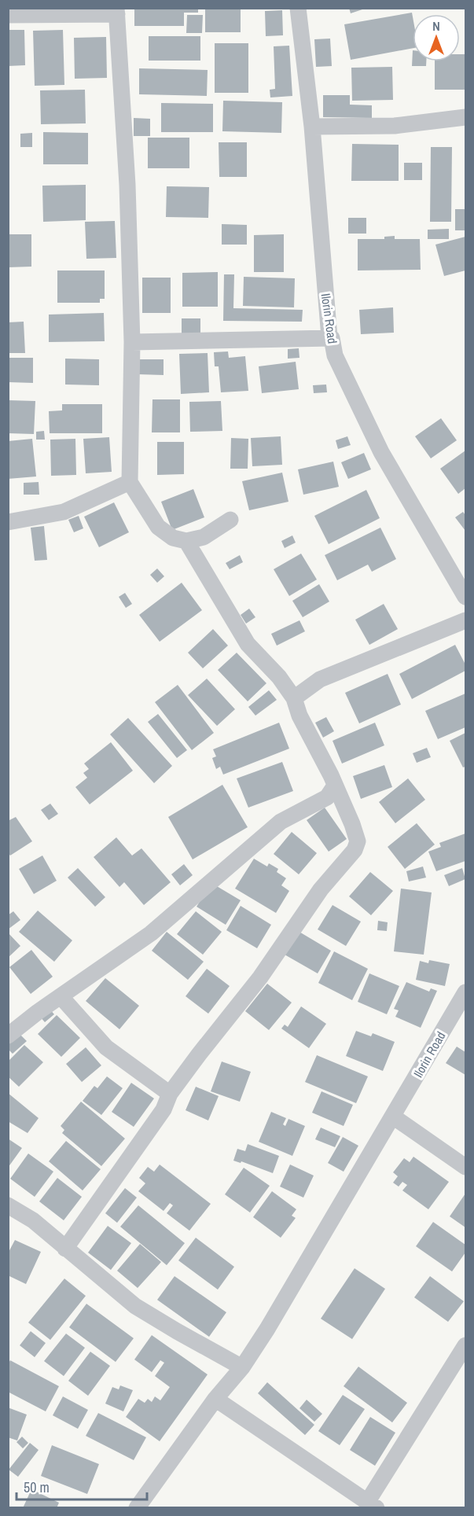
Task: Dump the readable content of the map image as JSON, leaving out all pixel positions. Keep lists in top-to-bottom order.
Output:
{
  "streets": {
    "street": ["Ilorin Road"]
  },
  "scale_bar": "50 m",
  "north": "top"
}
